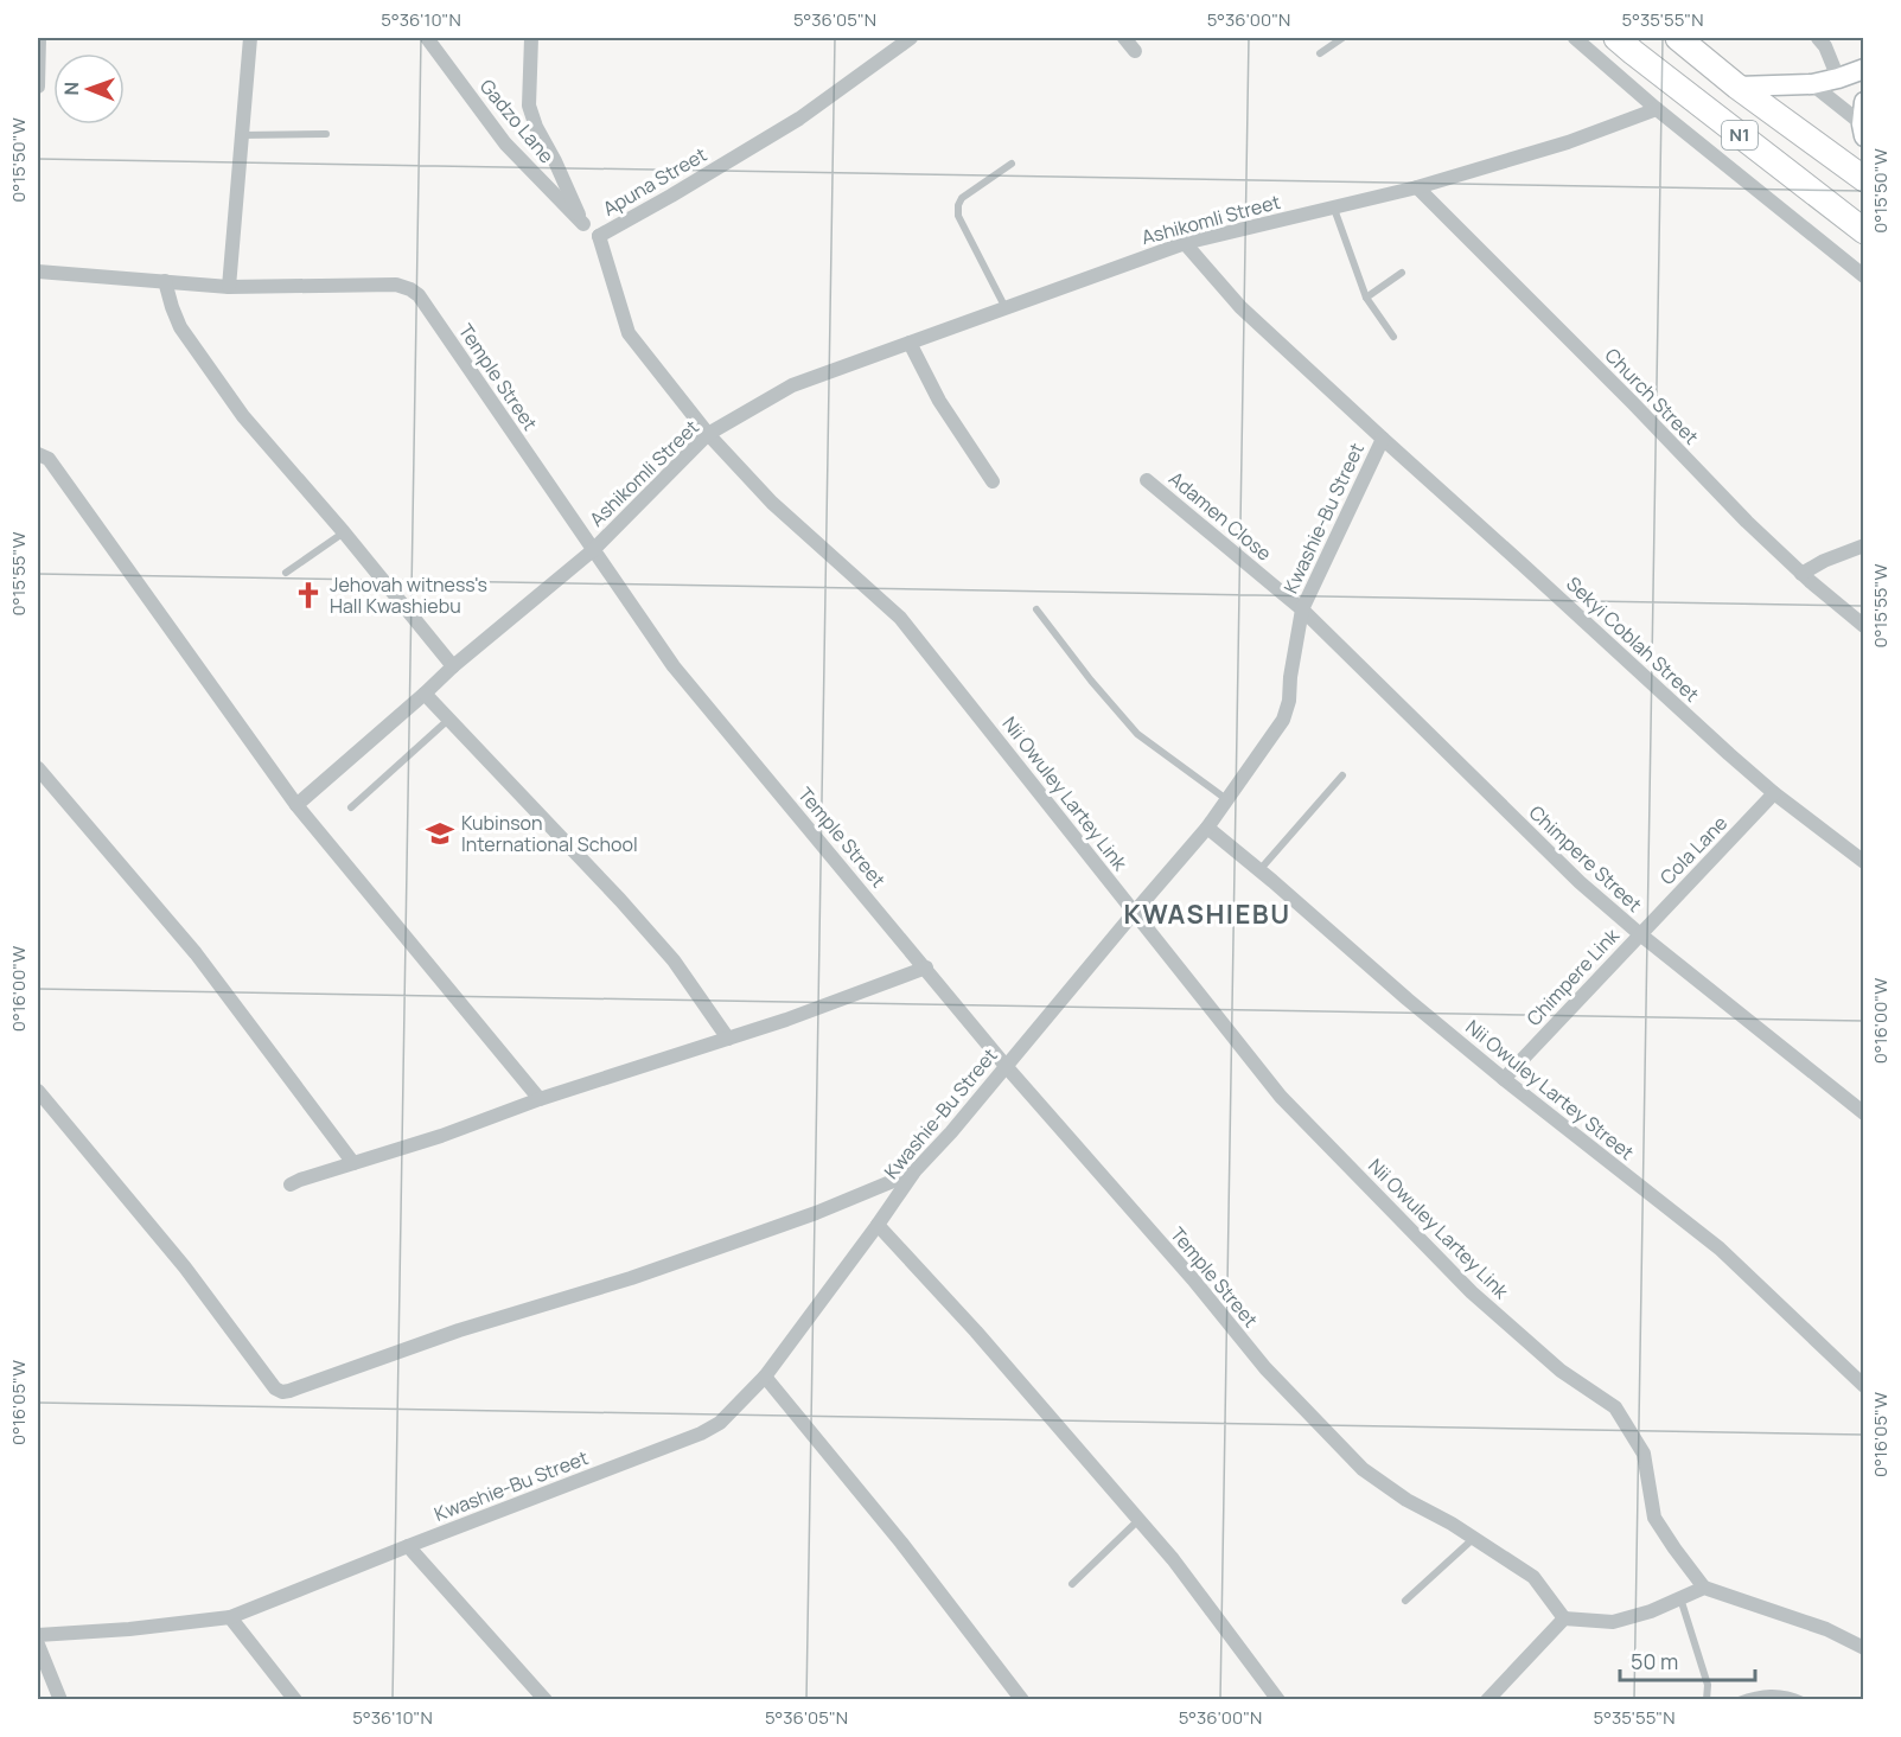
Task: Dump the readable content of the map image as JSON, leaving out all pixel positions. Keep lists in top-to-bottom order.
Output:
{
  "streets": {
    "highway": ["N1"],
    "street": [
      "Gadzo Lane",
      "Apuna Street",
      "Ashikomli Street",
      "Temple Street",
      "Church Street",
      "Adamen Close",
      "Kwashie-Bu Street",
      "Sekyi Coblah Street",
      "Nii Owuley Lartey Link",
      "Cola Lane",
      "Chimpere Street",
      "Chimpere Link",
      "Nii Owuley Lartey Street"
    ]
  },
  "crossings": [
    ["Gadzo Lane", "Apuna Street"],
    ["Apuna Street", "Nii Owuley Lartey Link"],
    ["Ashikomli Street", "Temple Street"],
    ["Ashikomli Street", "Church Street"],
    ["Ashikomli Street", "Kwashie-Bu Street"],
    ["Ashikomli Street", "Nii Owuley Lartey Link"],
    ["Temple Street", "Kwashie-Bu Street"],
    ["Adamen Close", "Kwashie-Bu Street"],
    ["Adamen Close", "Chimpere Street"],
    ["Kwashie-Bu Street", "Sekyi Coblah Street"],
    ["Kwashie-Bu Street", "Nii Owuley Lartey Link"],
    ["Kwashie-Bu Street", "Chimpere Street"],
    ["Kwashie-Bu Street", "Nii Owuley Lartey Street"],
    ["Sekyi Coblah Street", "Cola Lane"],
    ["Cola Lane", "Chimpere Street"],
    ["Cola Lane", "Chimpere Link"],
    ["Chimpere Street", "Chimpere Link"],
    ["Chimpere Link", "Nii Owuley Lartey Street"]
  ],
  "districts": ["KWASHIEBU"],
  "places": {
    "church": ["Jehovah witness's Hall Kwashiebu"],
    "school or university": ["Kubinson International School"]
  },
  "scale_bar": "50 m",
  "north": "left",
  "coordinates": [
    "5°36'10\"N",
    "5°36'05\"N",
    "5°36'00\"N",
    "5°35'55\"N",
    "0°15'50\"W",
    "0°15'55\"W",
    "0°16'00\"W",
    "0°16'05\"W"
  ]
}
